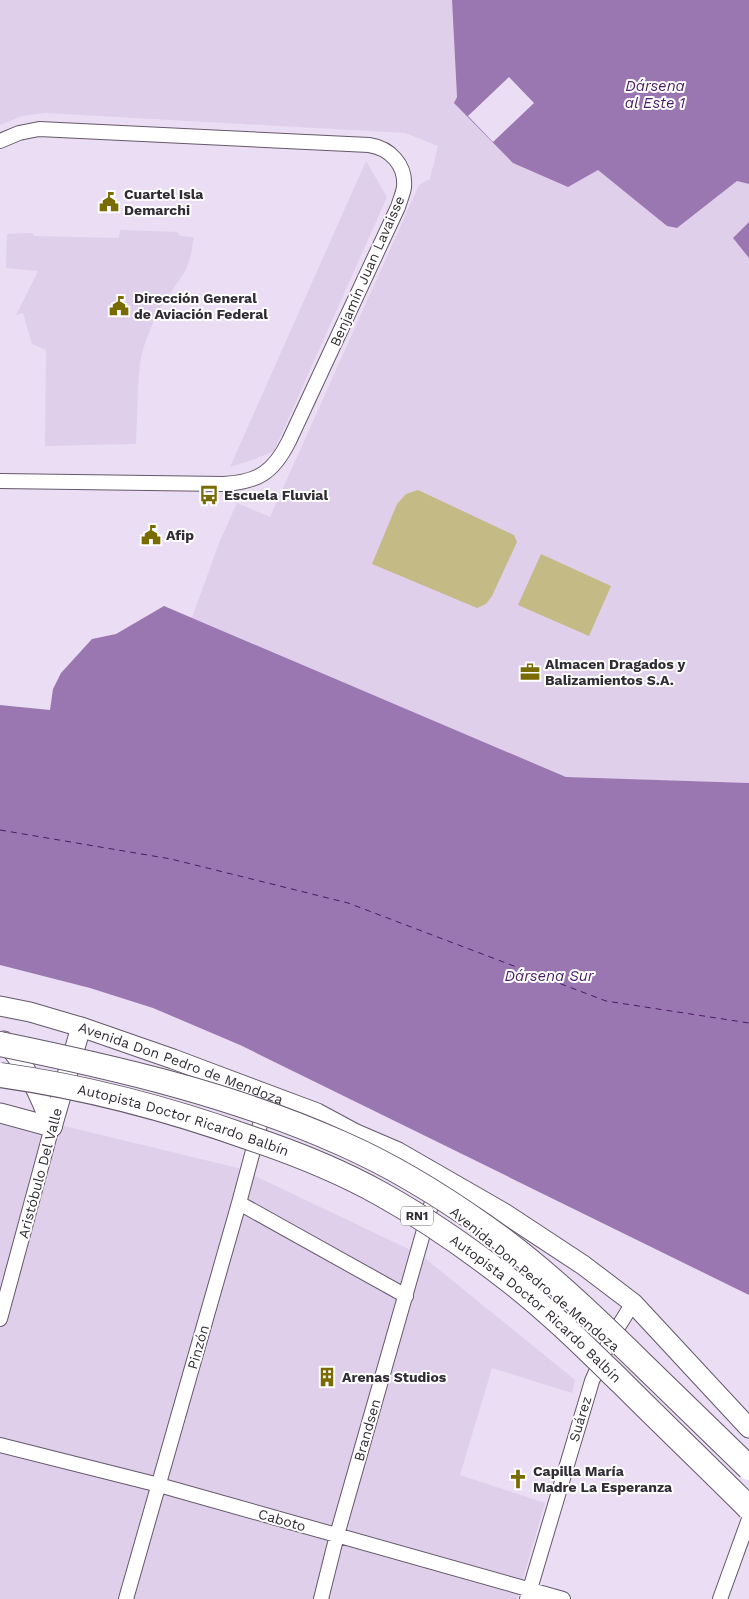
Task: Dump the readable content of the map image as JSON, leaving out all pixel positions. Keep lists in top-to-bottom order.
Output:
{
  "streets": {
    "highway": ["Autopista Doctor Ricardo Balbín", "RN1"],
    "main road": ["Avenida Don Pedro de Mendoza", "Aristóbulo Del Valle"],
    "street": [
      "Benjamín Juan Lavaisse",
      "Pinzón",
      "Suárez",
      "Brandsen",
      "Caboto"
    ]
  },
  "crossings": [
    ["Avenida Don Pedro de Mendoza", "Aristóbulo Del Valle"],
    ["Avenida Don Pedro de Mendoza", "Pinzón"],
    ["Avenida Don Pedro de Mendoza", "Suárez"],
    ["Avenida Don Pedro de Mendoza", "Brandsen"],
    ["Pinzón", "Caboto"],
    ["Suárez", "Caboto"],
    ["Brandsen", "Caboto"]
  ],
  "water": ["Dársena al Este 1", "Dársena Sur"],
  "places": {
    "public building": ["Cuartel Isla Demarchi", "Dirección General de Aviación Federal", "Afip"],
    "bus stop": ["Escuela Fluvial"],
    "office": ["Almacen Dragados y Balizamientos S.A."],
    "building": ["Arenas Studios"],
    "church": ["Capilla María Madre La Esperanza"]
  }
}
